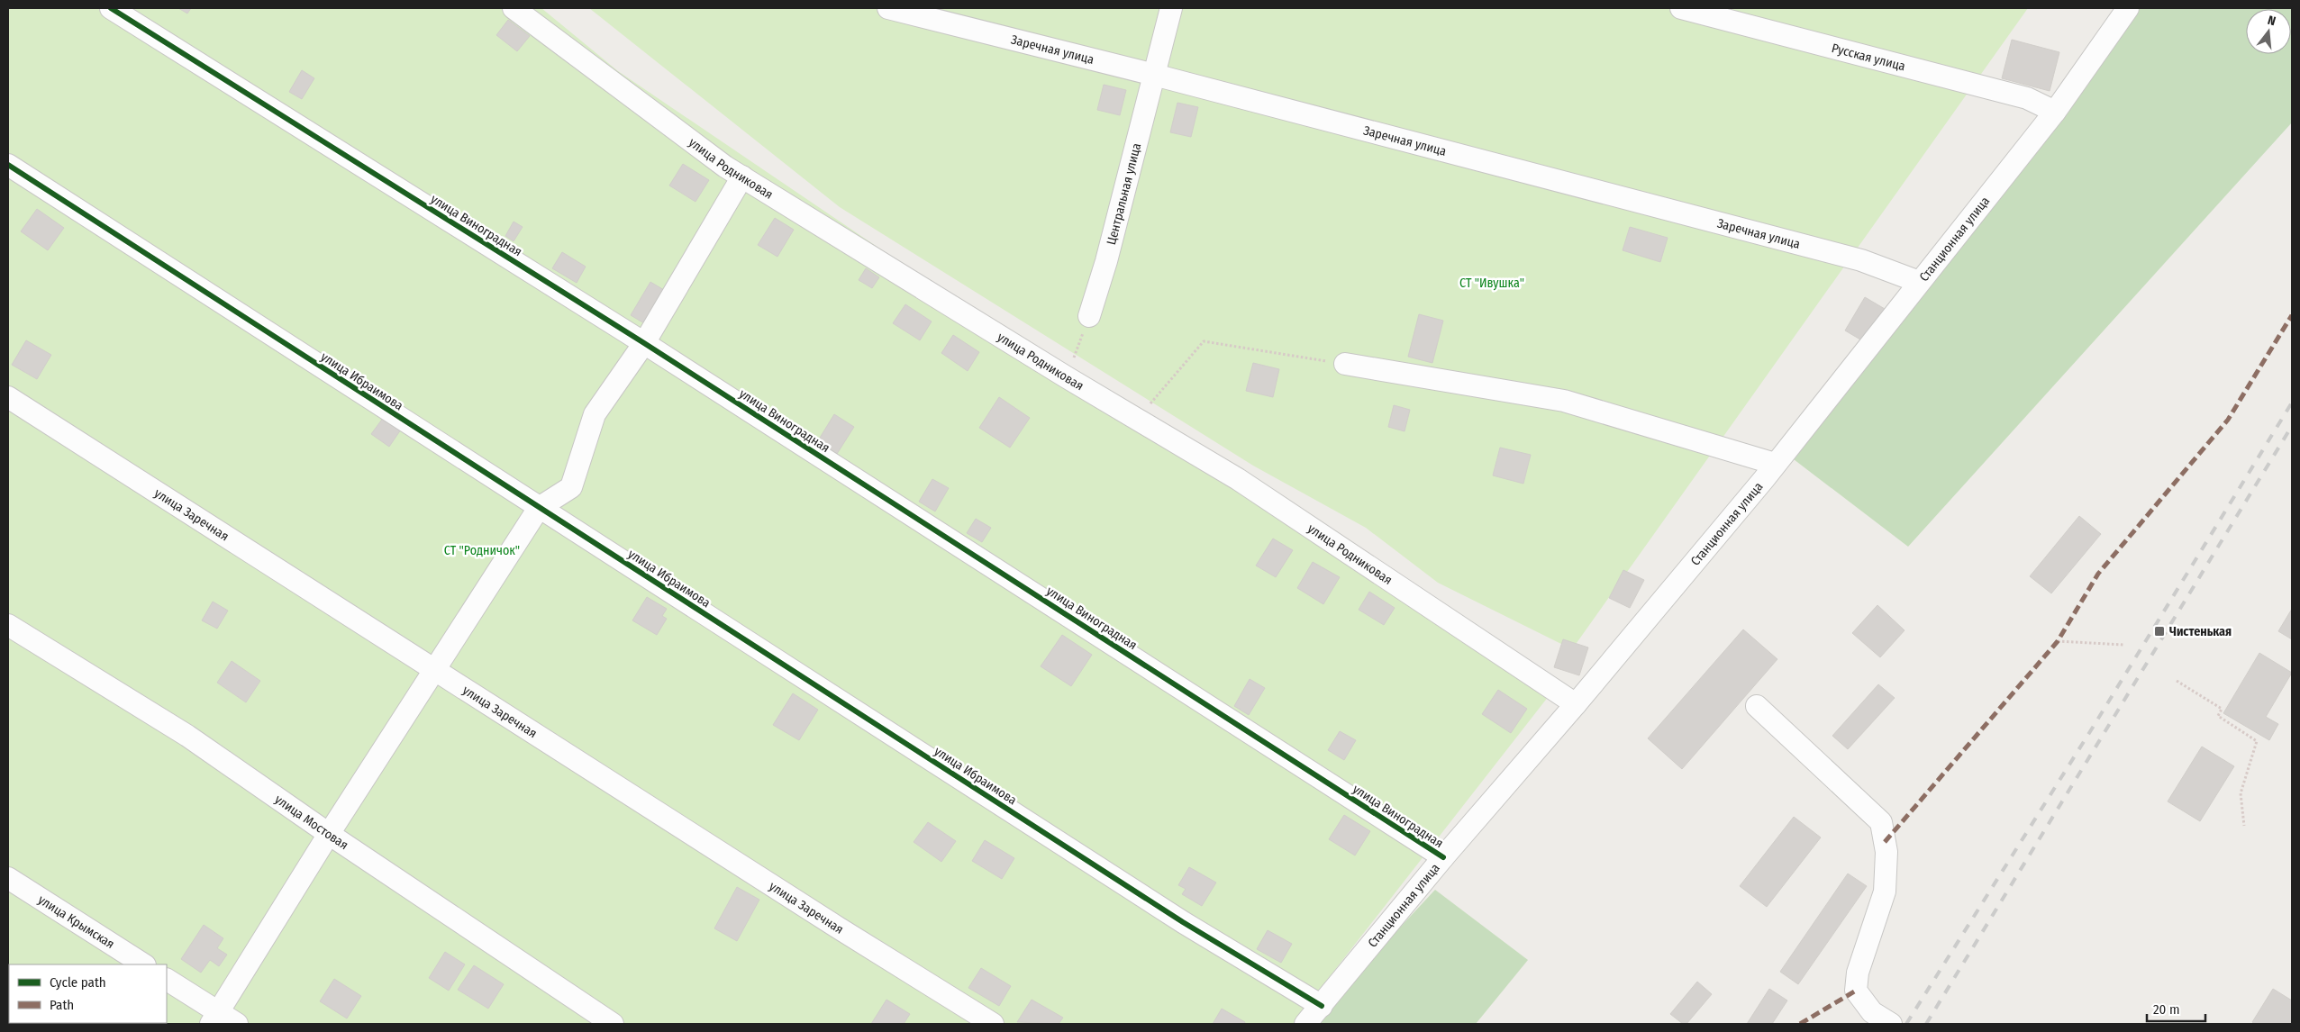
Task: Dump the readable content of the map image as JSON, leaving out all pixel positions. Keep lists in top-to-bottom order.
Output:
{
  "streets": {
    "street": [
      "Заречная улица",
      "Русская улица",
      "улица Родниковая",
      "Центральная улица",
      "улица Виноградная",
      "Станционная улица",
      "улица Ибраимова",
      "улица Заречная",
      "улица Мостовая",
      "улица Крымская"
    ]
  },
  "crossings": [
    ["Заречная улица", "Центральная улица"],
    ["Заречная улица", "Станционная улица"],
    ["Русская улица", "Станционная улица"],
    ["улица Родниковая", "Станционная улица"],
    ["улица Виноградная", "Станционная улица"],
    ["Станционная улица", "улица Ибраимова"]
  ],
  "parks": ["СТ \"Ивушка\"", "СТ \"Родничок\""],
  "places": {
    "transit": ["Чистенькая"]
  },
  "legend": ["Cycle path", "Path"],
  "scale_bar": "20 m",
  "north": "top"
}
